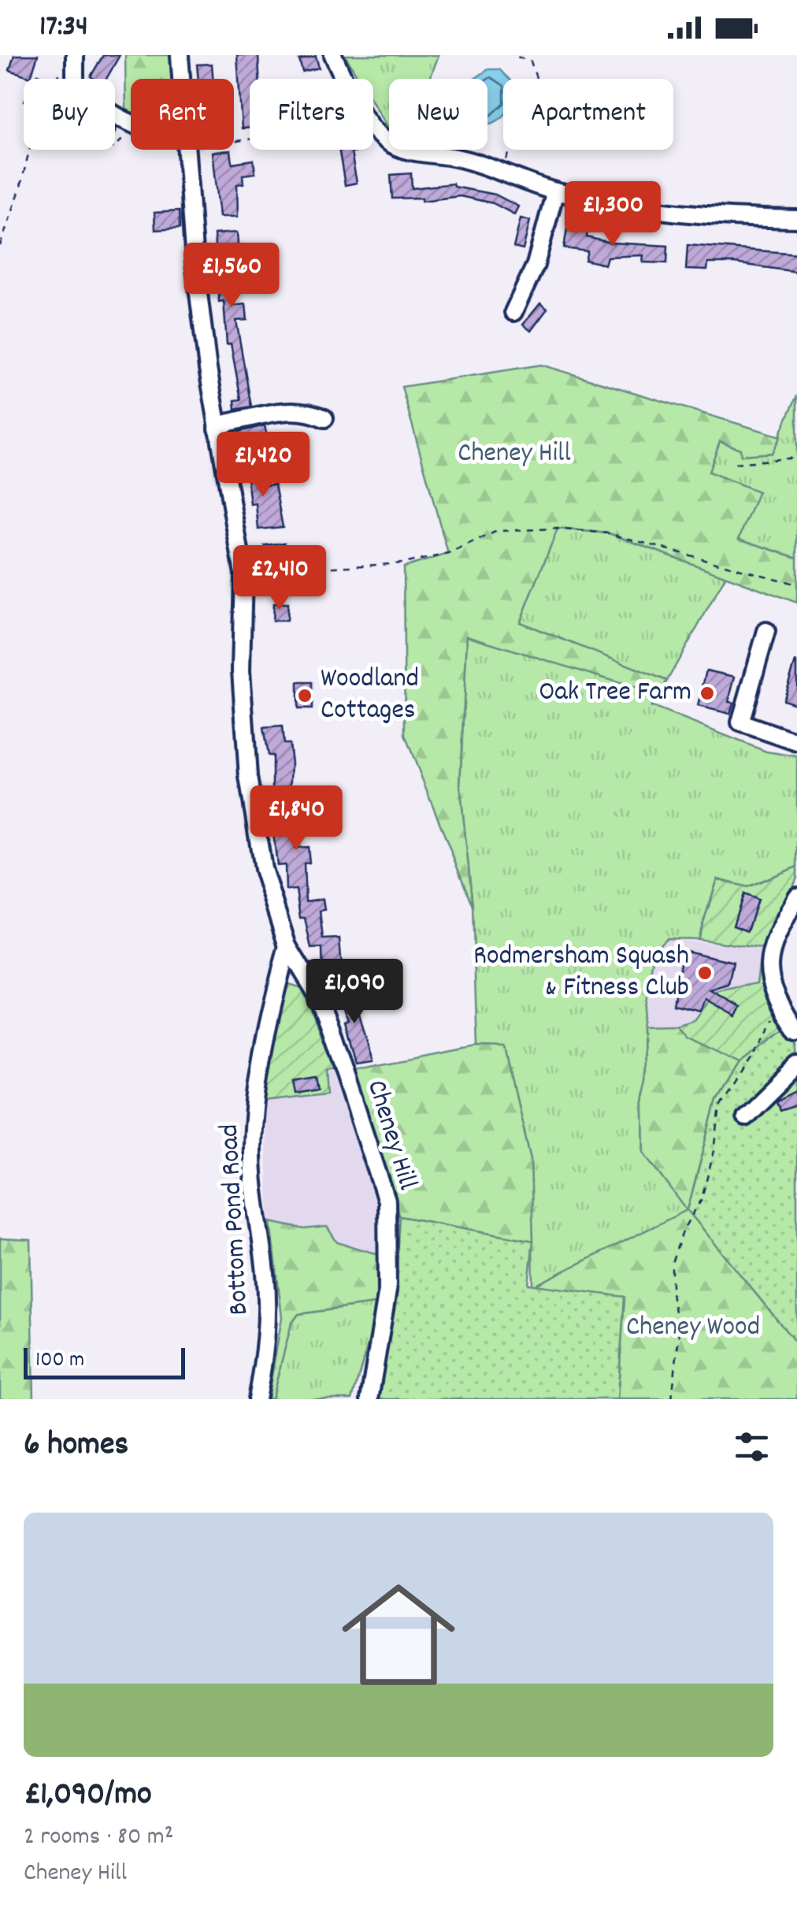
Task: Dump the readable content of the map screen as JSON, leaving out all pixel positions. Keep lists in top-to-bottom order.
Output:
{
  "streets": {
    "street": ["Cheney Hill", "Bottom Pond Road"]
  },
  "crossings": [
    ["Cheney Hill", "Bottom Pond Road"]
  ],
  "parks": ["Cheney Hill", "Cheney Wood"],
  "places": ["Oak Tree Farm", "Woodland Cottages", "Rodmersham Squash & Fitness Club"],
  "scale_bar": "100 m",
  "page": {
    "status": "17:34",
    "chip": [
      "Buy",
      "Rent",
      "Filters",
      "New",
      "Apartment"
    ],
    "price": [
      "£1,300",
      "£1,560",
      "£1,420",
      "£2,410",
      "£1,840",
      "£1,090"
    ],
    "scale": "100 m",
    "heading": "6 homes",
    "list": [
      {
        "name": "£1,090/mo",
        "note": "2 rooms · 80 m² · Cheney Hill"
      }
    ]
  }
}
